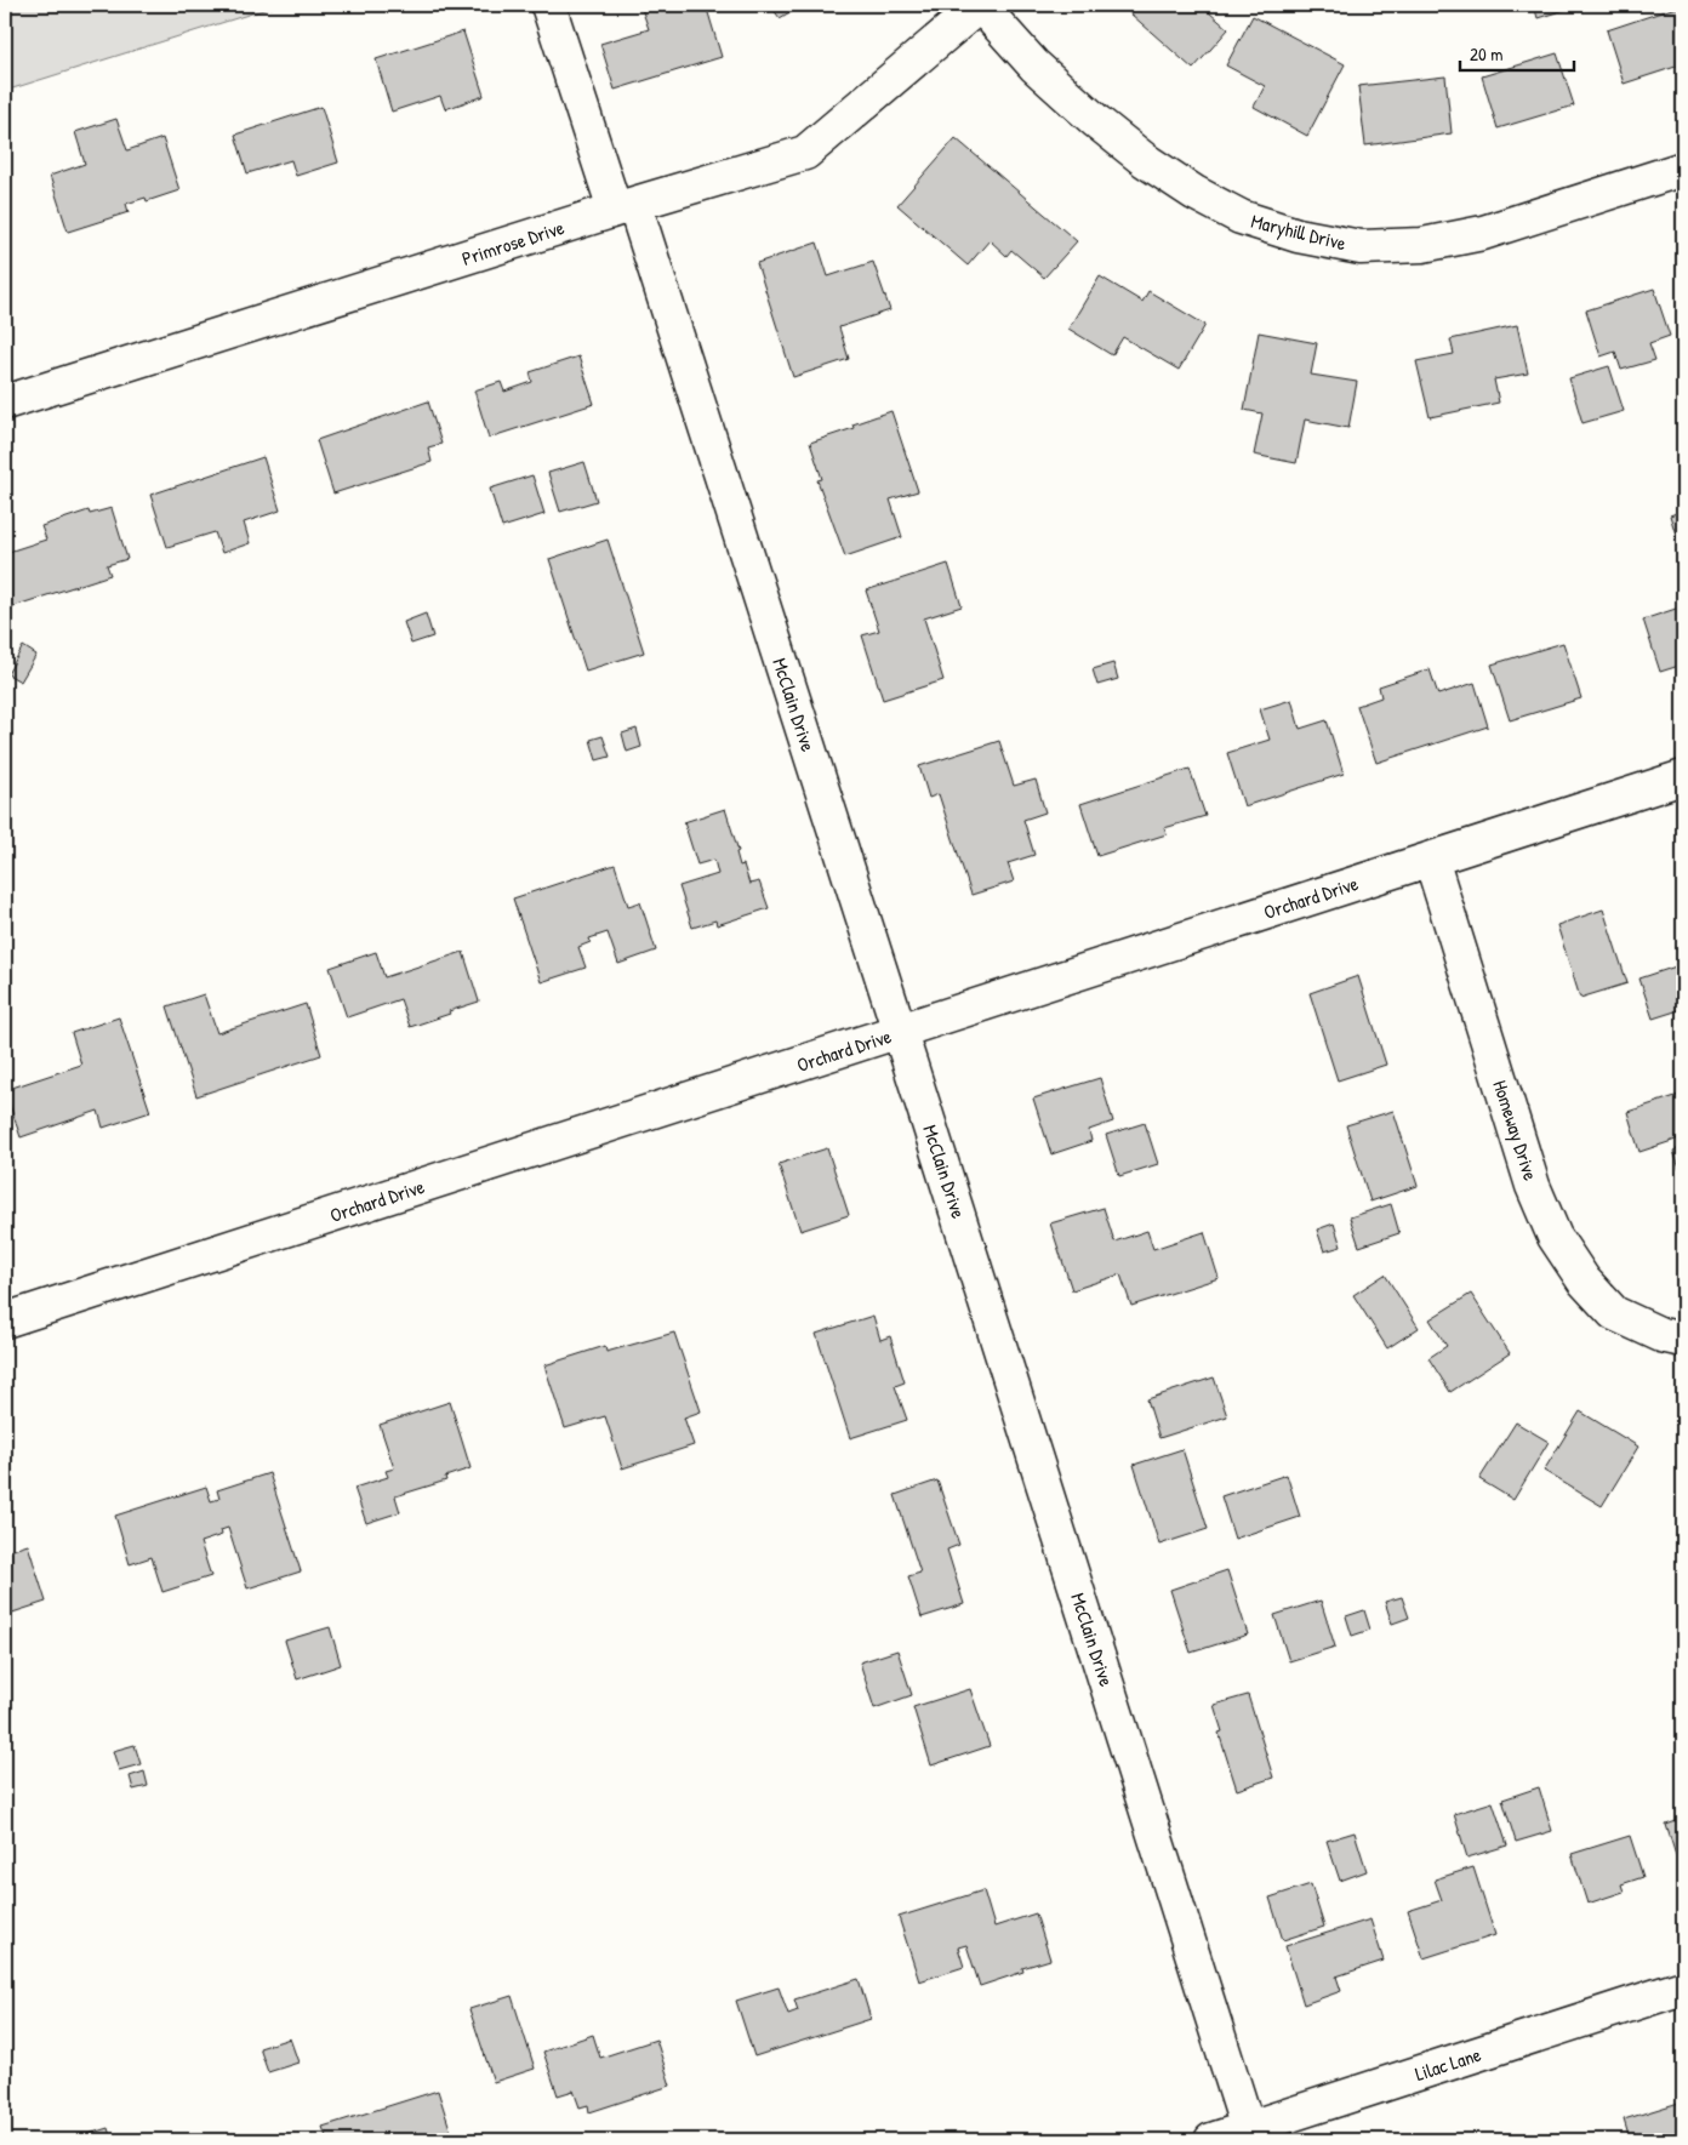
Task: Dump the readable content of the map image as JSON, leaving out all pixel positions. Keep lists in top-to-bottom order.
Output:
{
  "streets": {
    "street": [
      "Maryhill Drive",
      "Primrose Drive",
      "McClain Drive",
      "Orchard Drive",
      "Homeway Drive",
      "Lilac Lane"
    ]
  },
  "crossings": [
    ["Maryhill Drive", "Primrose Drive"],
    ["Primrose Drive", "McClain Drive"],
    ["McClain Drive", "Orchard Drive"],
    ["McClain Drive", "Lilac Lane"],
    ["Orchard Drive", "Homeway Drive"]
  ],
  "scale_bar": "20 m"
}
